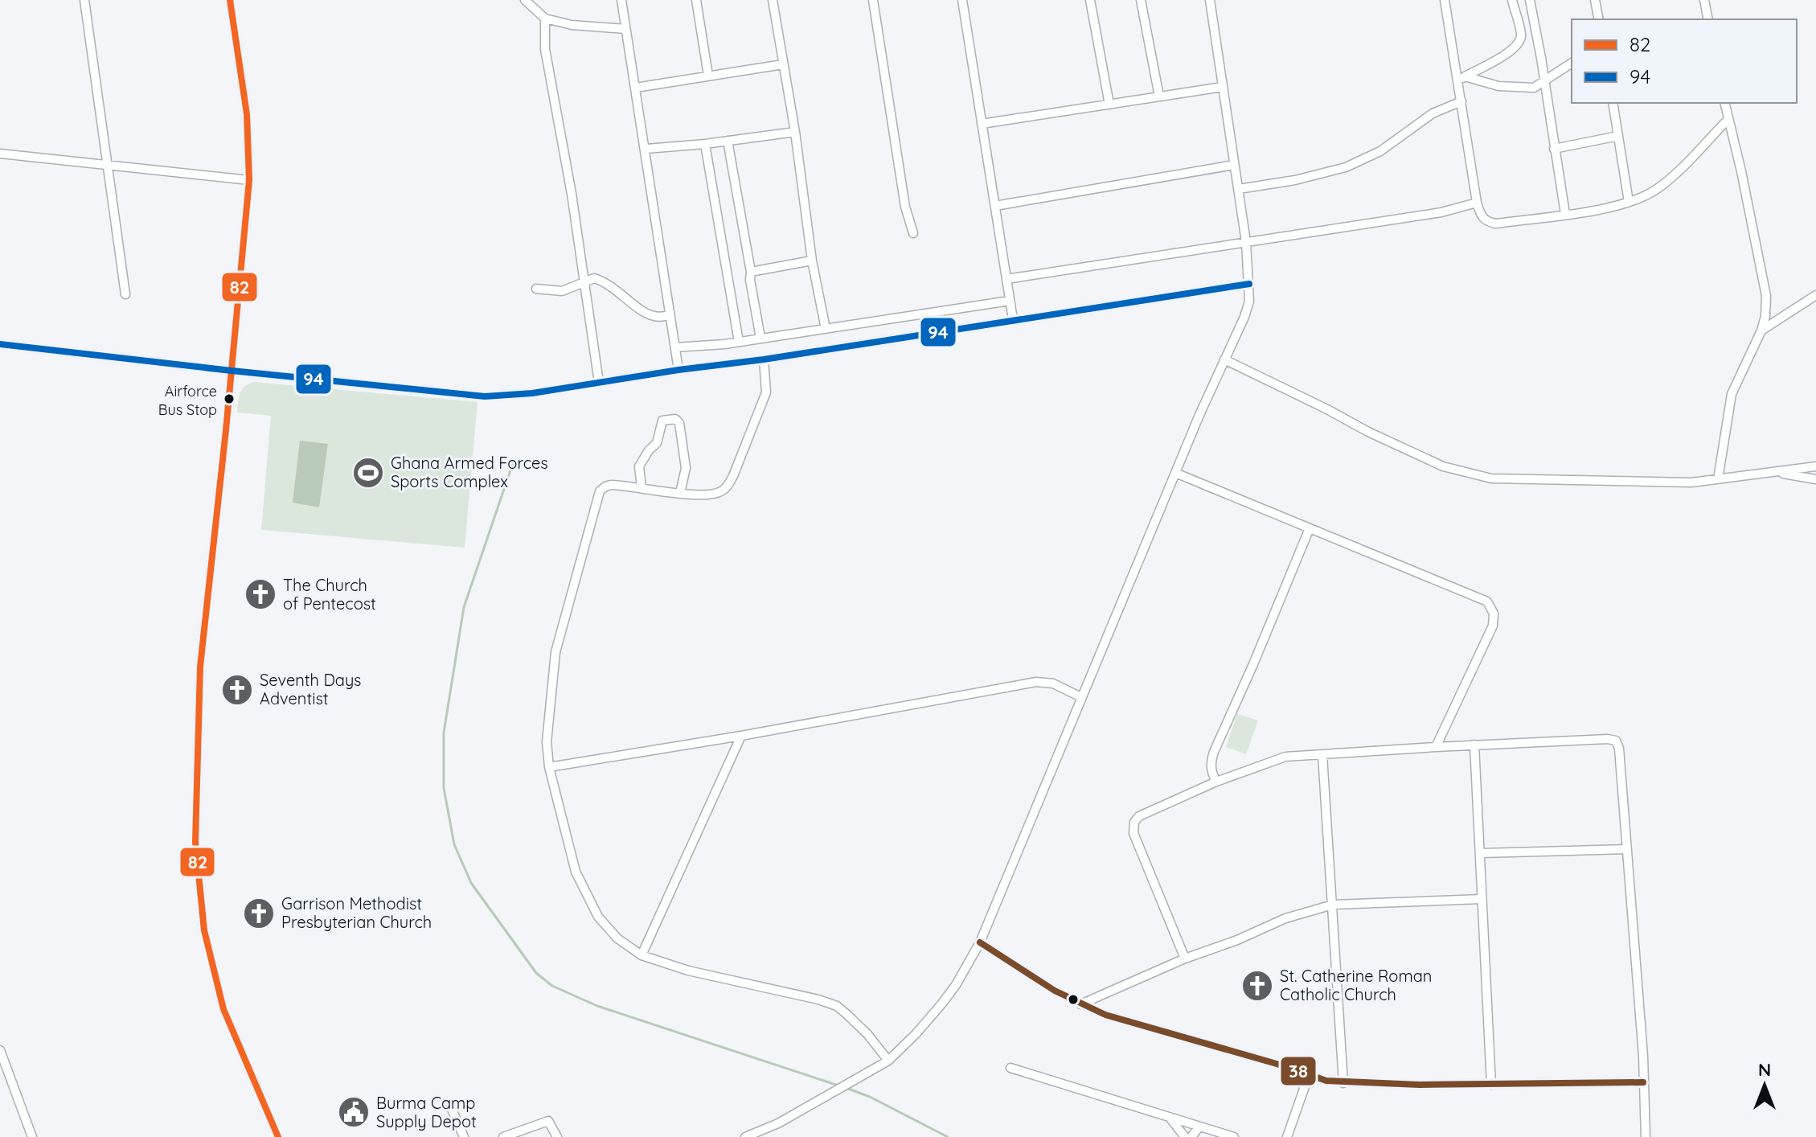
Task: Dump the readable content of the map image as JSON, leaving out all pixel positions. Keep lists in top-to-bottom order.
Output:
{
  "places": {
    "other": ["Airforce Bus Stop"],
    "sports": ["Ghana Armed Forces Sports Complex"],
    "church": [
      "The Church of Pentecost",
      "Seventh Days Adventist",
      "Garrison Methodist Presbyterian Church",
      "St. Catherine Roman Catholic Church"
    ],
    "public building": ["Burma Camp Supply Depot"]
  },
  "lines": ["transit line 82", "transit line 94", "transit line 38"],
  "legend": ["82", "94"],
  "north": "top"
}
